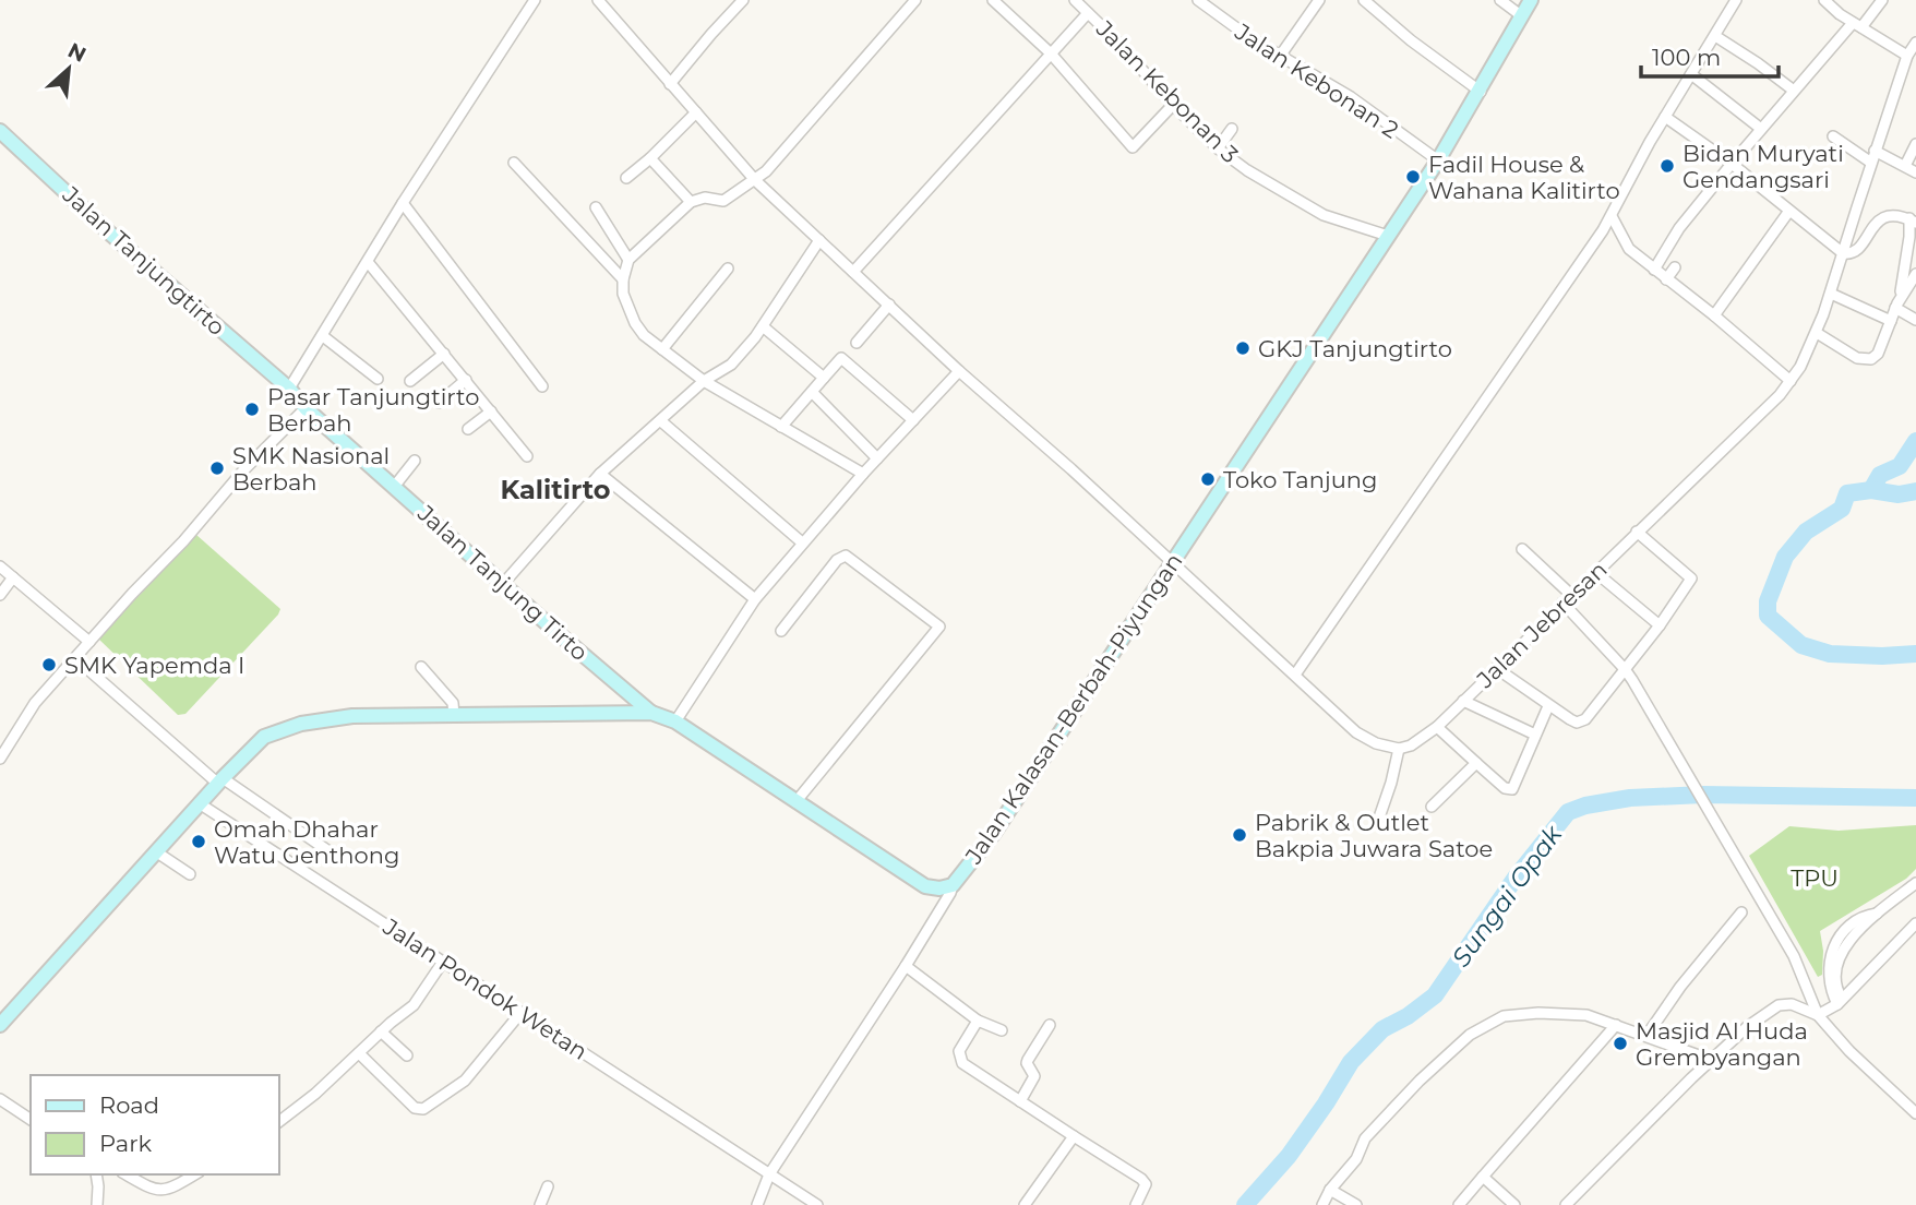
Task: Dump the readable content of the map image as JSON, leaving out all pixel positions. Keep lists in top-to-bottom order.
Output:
{
  "streets": {
    "street": [
      "Jalan Kebonan 2",
      "Jalan Kebonan 3",
      "Jalan Tanjungtirto",
      "Jalan Tanjung Tirto",
      "Jalan Jebresan",
      "Jalan Kalasan-Berbah-Piyungan",
      "Jalan Pondok Wetan"
    ]
  },
  "crossings": [
    ["Jalan Kebonan 2", "Jalan Kalasan-Berbah-Piyungan"],
    ["Jalan Kebonan 3", "Jalan Kalasan-Berbah-Piyungan"],
    ["Jalan Tanjungtirto", "Jalan Tanjung Tirto"],
    ["Jalan Tanjung Tirto", "Jalan Kalasan-Berbah-Piyungan"],
    ["Jalan Kalasan-Berbah-Piyungan", "Jalan Pondok Wetan"]
  ],
  "districts": ["Kalitirto"],
  "water": ["Sungai Opak"],
  "parks": ["TPU"],
  "places": [
    "Bidan Muryati Gendangsari",
    "Fadil House & Wahana Kalitirto",
    "GKJ Tanjungtirto",
    "Pasar Tanjungtirto Berbah",
    "SMK Nasional Berbah",
    "Toko Tanjung",
    "SMK Yapemda I",
    "Pabrik & Outlet Bakpia Juwara Satoe",
    "Omah Dhahar Watu Genthong",
    "Masjid Al Huda Grembyangan"
  ],
  "legend": ["Road", "Park"],
  "scale_bar": "100 m",
  "north": "top right"
}
